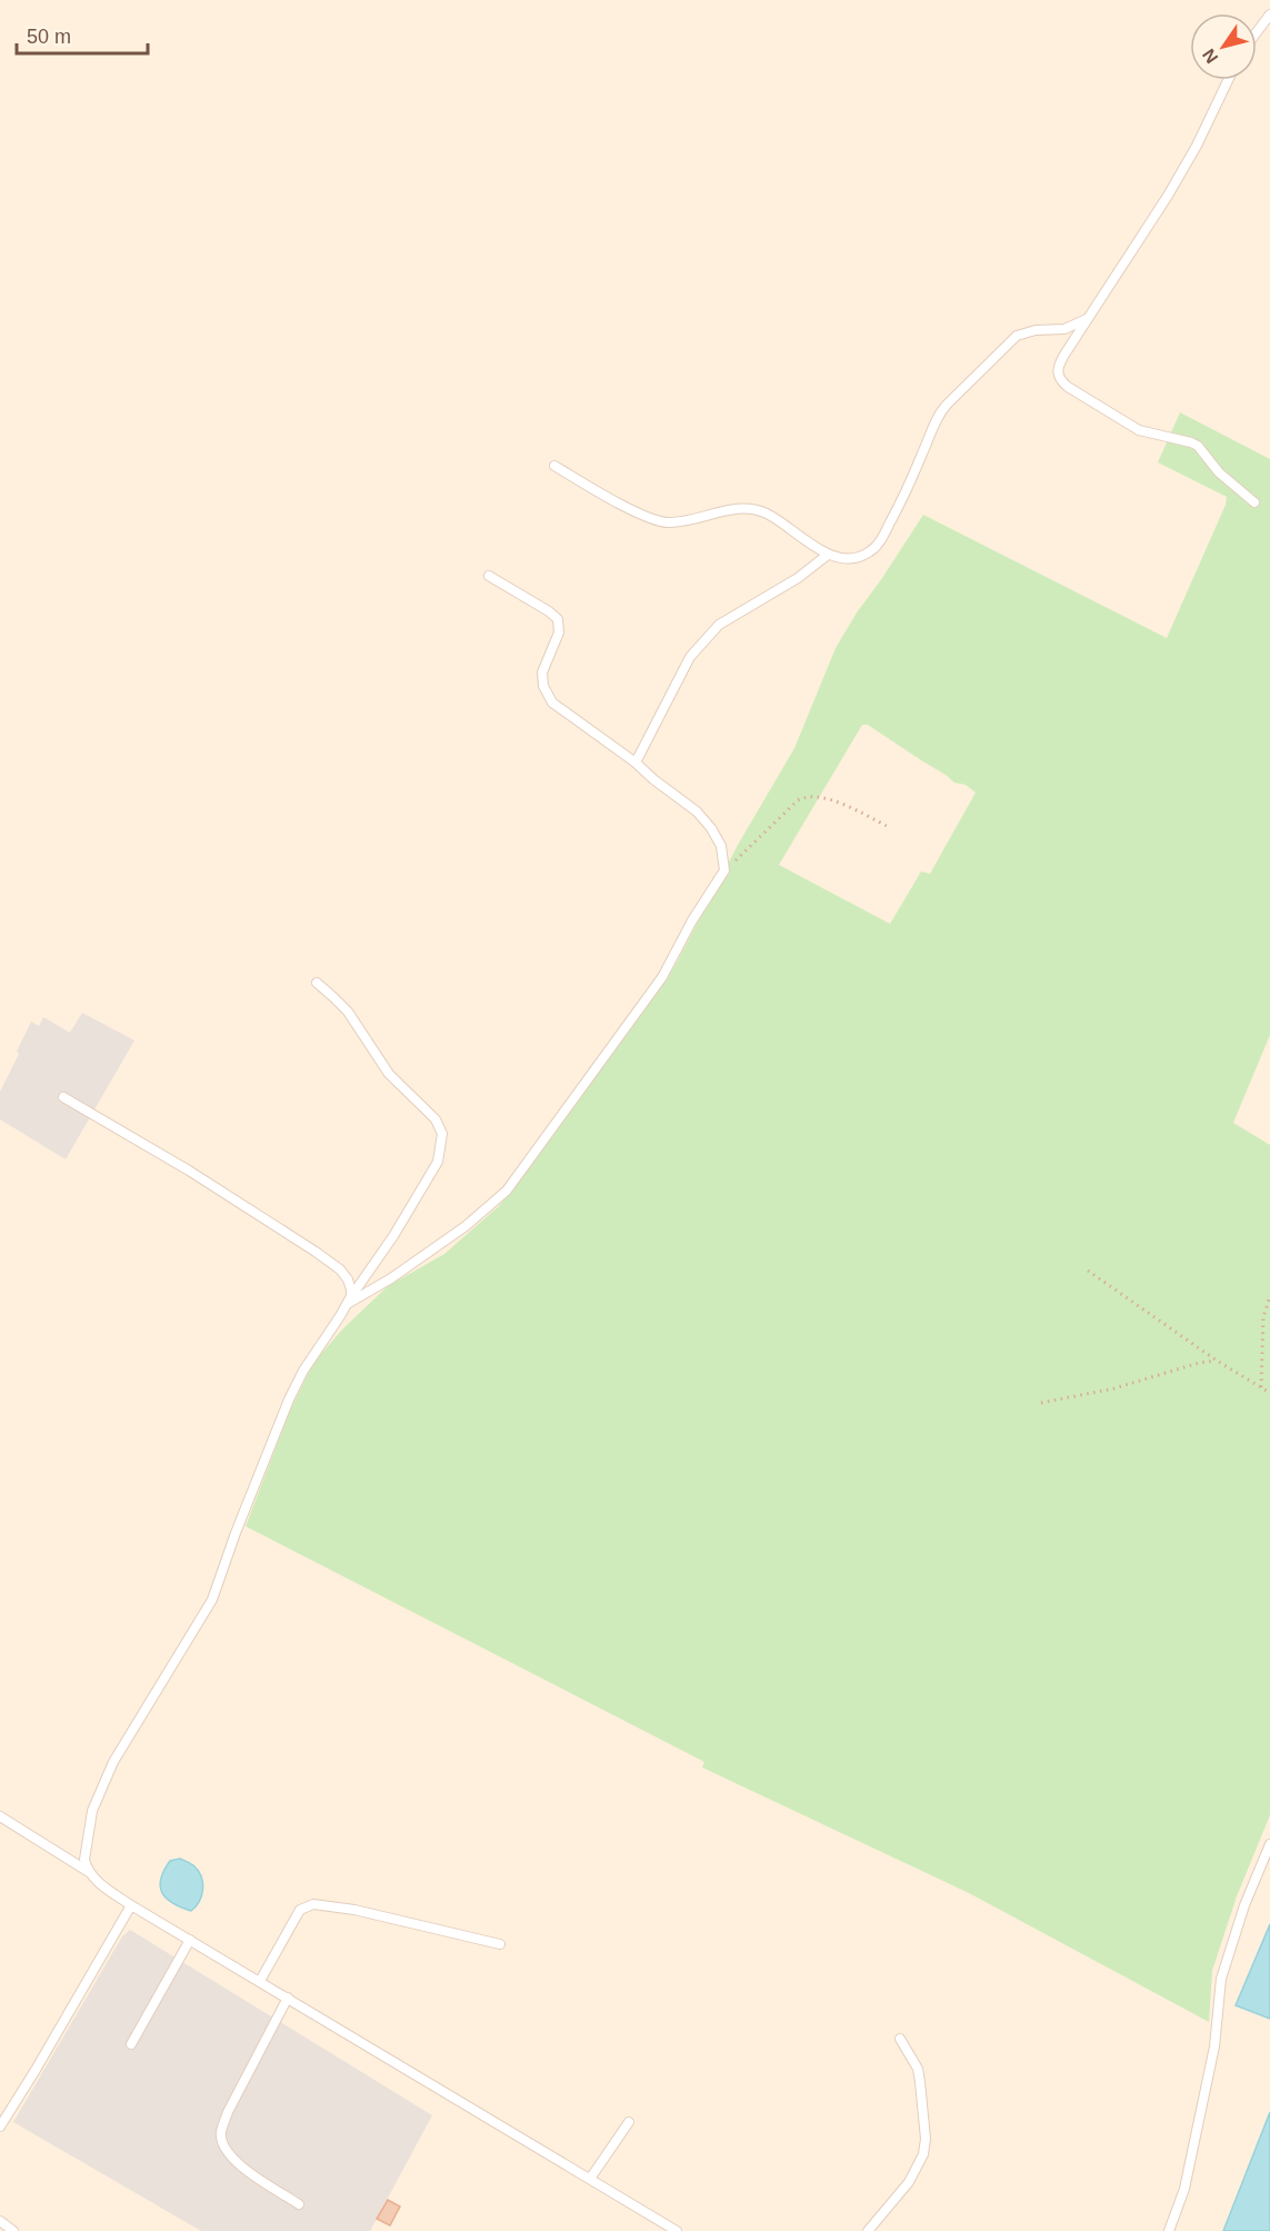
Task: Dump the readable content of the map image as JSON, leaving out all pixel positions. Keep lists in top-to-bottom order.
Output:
{
  "scale_bar": "50 m",
  "north": "bottom left"
}
